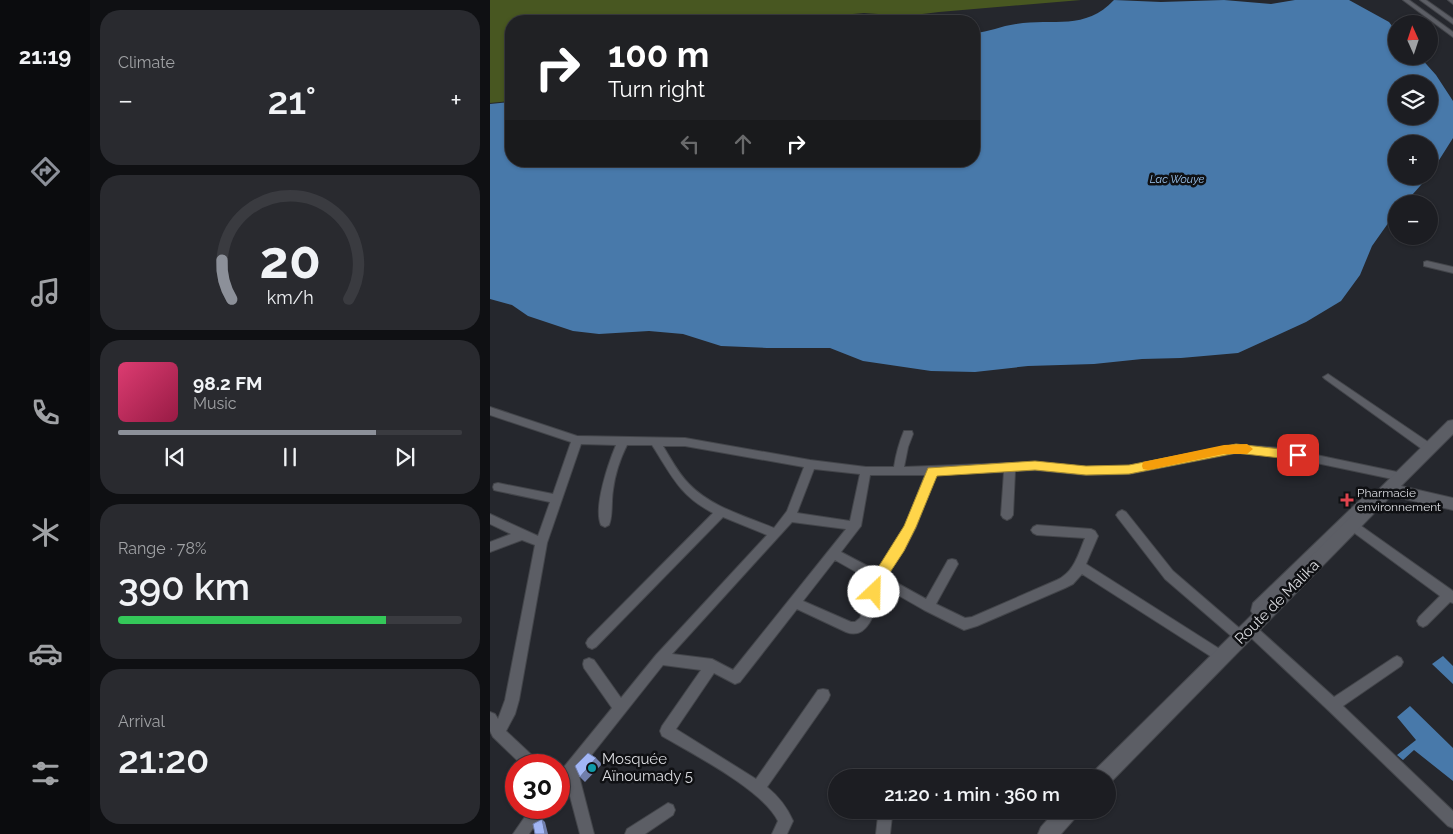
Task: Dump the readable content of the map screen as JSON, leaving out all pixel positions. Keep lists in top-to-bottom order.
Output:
{
  "streets": {
    "main road": ["Route de Malika"]
  },
  "water": ["Lac Wouye"],
  "places": {
    "health": ["Pharmacie environnement"],
    "other": ["Mosquée Aïnoumady 5"]
  },
  "north": "top",
  "page": {
    "tabs": "21:19",
    "tile": [
      "Climate",
      ["Range · 78%", "390 km"],
      ["Arrival", "21:20"]
    ],
    "map_buttons": ["+", "−"],
    "turn": ["100 m", "Turn right"],
    "heat": ["−", "21°", "+"],
    "song": ["98.2 FM", "Music"],
    "limit": "30",
    "trip": "21:20 · 1 min · 360 m",
    "gauge": ["20", "km/h"]
  }
}
